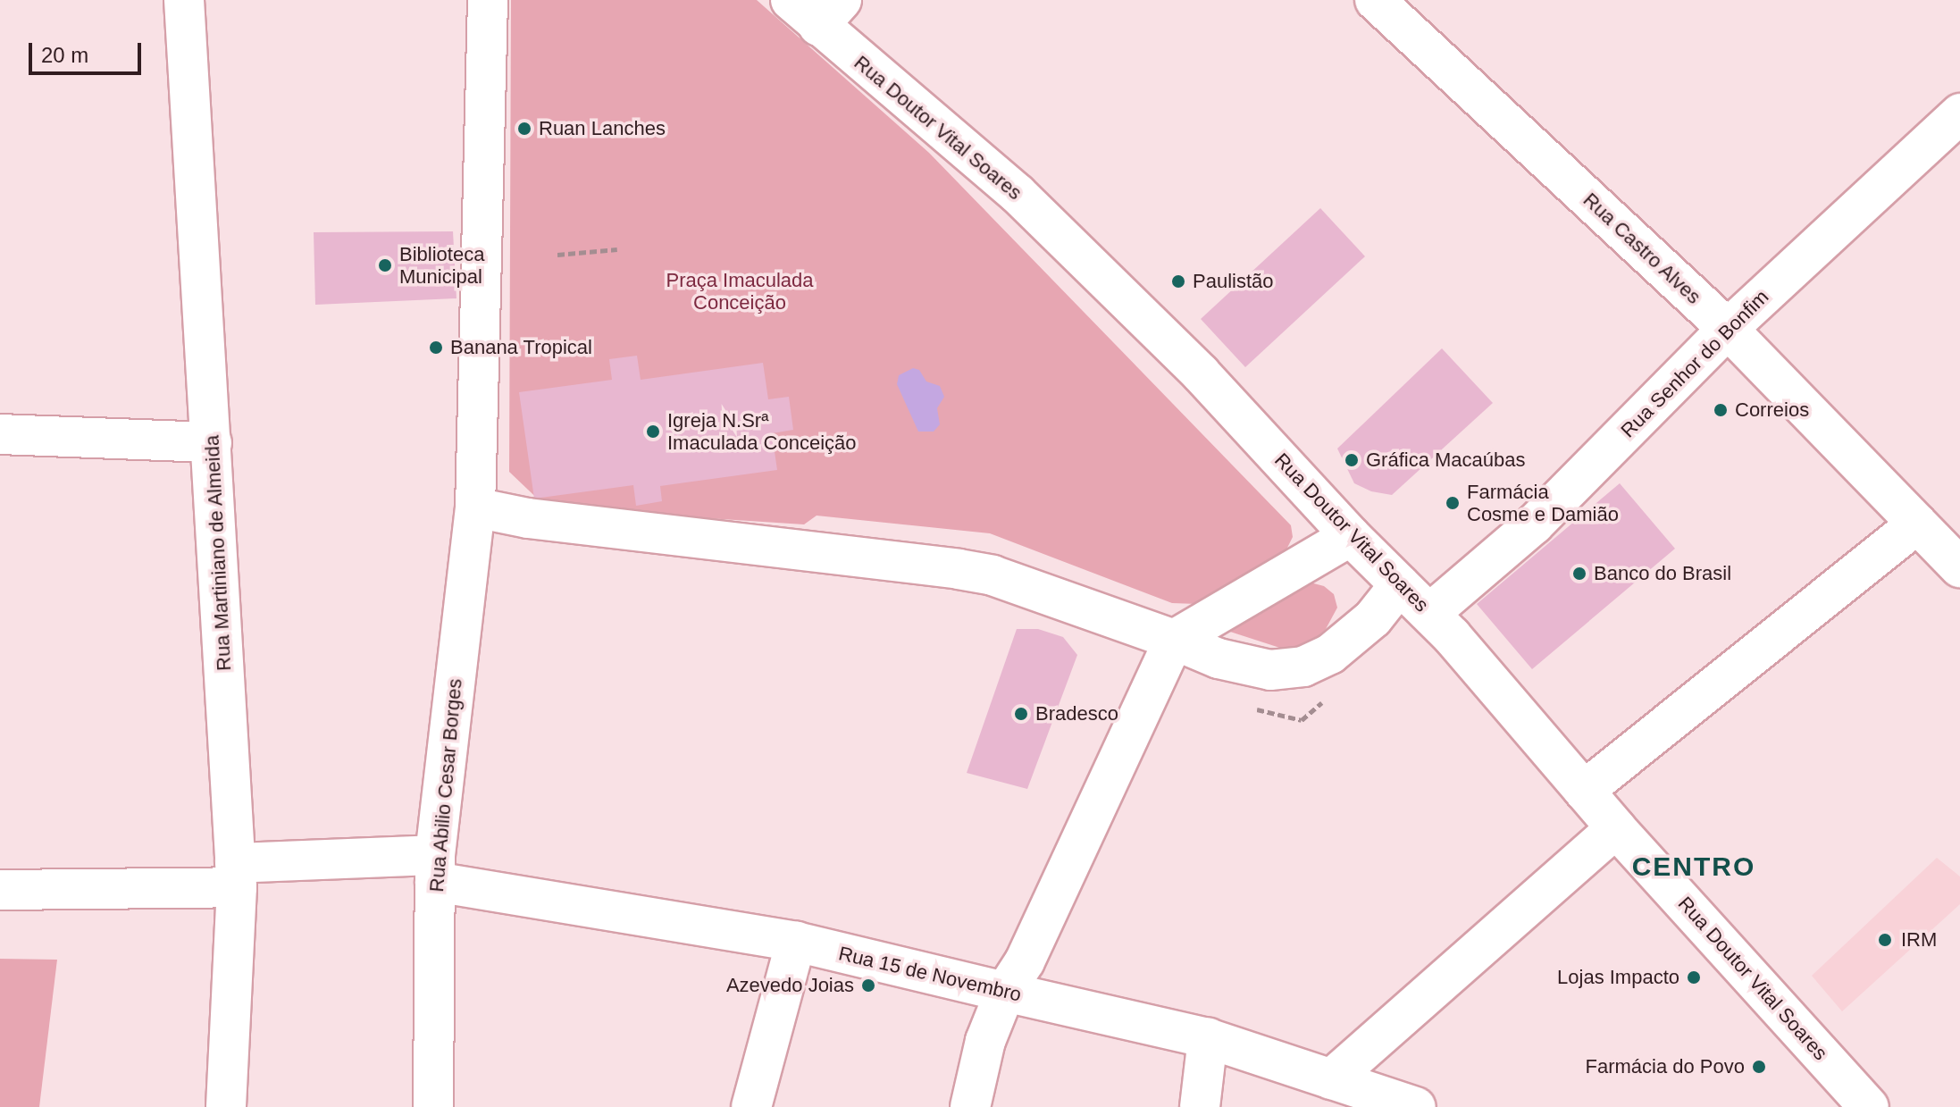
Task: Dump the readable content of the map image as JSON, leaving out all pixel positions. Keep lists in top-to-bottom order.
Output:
{
  "streets": {
    "street": [
      "Rua Doutor Vital Soares",
      "Rua Castro Alves",
      "Rua Senhor do Bonfim",
      "Rua Martiniano de Almeida",
      "Rua Abilio Cesar Borges",
      "Rua 15 de Novembro"
    ]
  },
  "crossings": [
    ["Rua Doutor Vital Soares", "Rua Senhor do Bonfim"],
    ["Rua Castro Alves", "Rua Senhor do Bonfim"],
    ["Rua Martiniano de Almeida", "Rua 15 de Novembro"],
    ["Rua Abilio Cesar Borges", "Rua 15 de Novembro"]
  ],
  "districts": ["CENTRO"],
  "parks": ["Praça Imaculada Conceição"],
  "places": [
    "Ruan Lanches",
    "Biblioteca Municipal",
    "Paulistão",
    "Banana Tropical",
    "Correios",
    "Igreja N.Srª Imaculada Conceição",
    "Gráfica Macaúbas",
    "Farmácia Cosme e Damião",
    "Banco do Brasil",
    "Bradesco",
    "IRM",
    "Lojas Impacto",
    "Azevedo Joias",
    "Farmácia do Povo"
  ],
  "scale_bar": "20 m"
}
